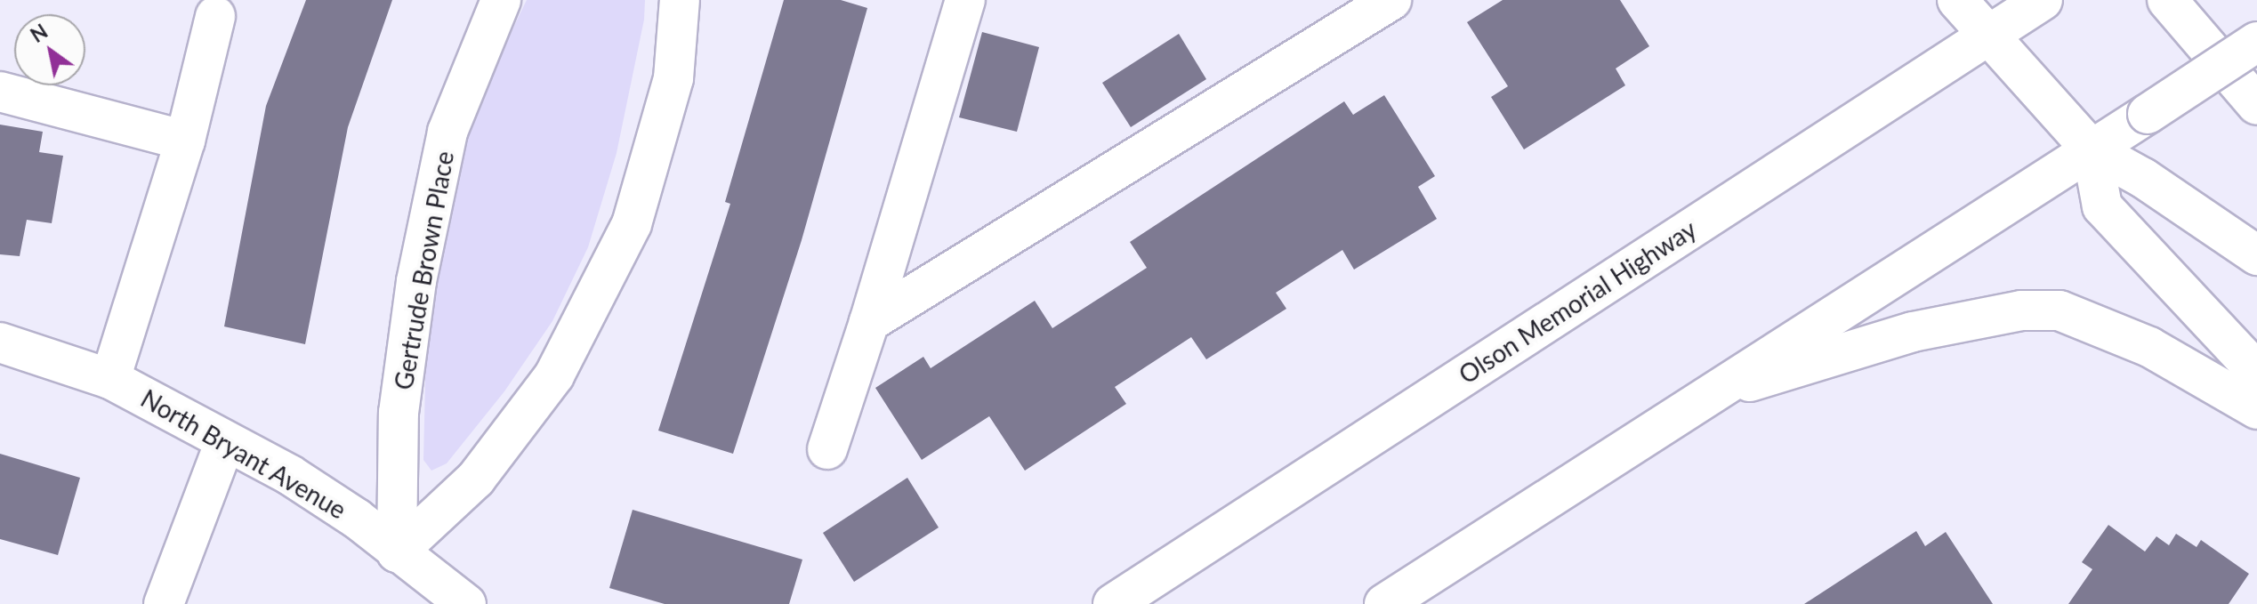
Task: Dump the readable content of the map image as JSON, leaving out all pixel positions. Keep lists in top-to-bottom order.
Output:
{
  "streets": {
    "main road": ["Gertrude Brown Place", "Olson Memorial Highway", "North Bryant Avenue"]
  },
  "crossings": [
    ["Gertrude Brown Place", "North Bryant Avenue"]
  ],
  "north": "top left"
}
